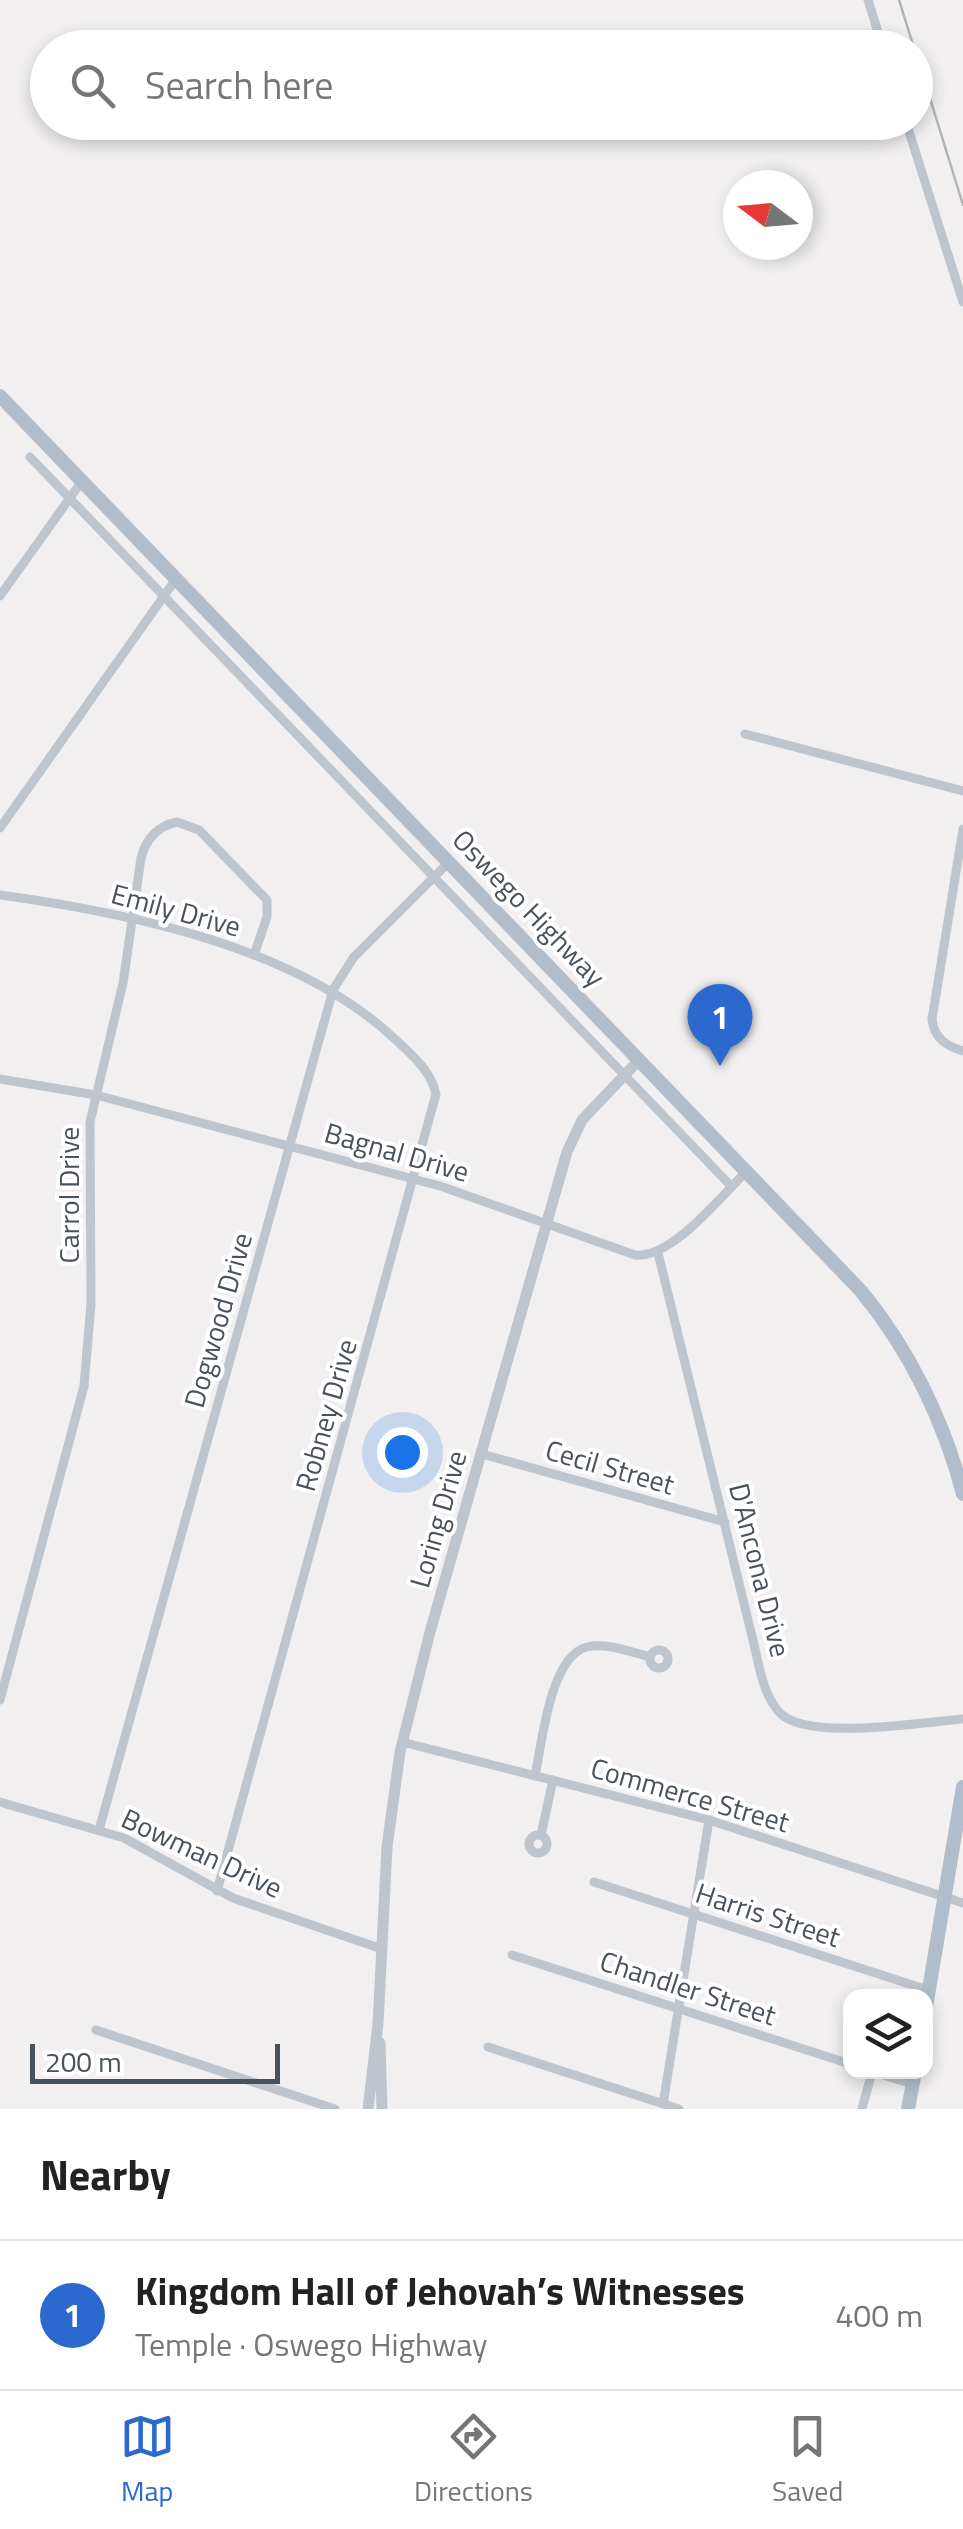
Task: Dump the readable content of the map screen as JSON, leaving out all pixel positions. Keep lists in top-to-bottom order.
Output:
{
  "streets": {
    "main road": ["Oswego Highway"],
    "street": [
      "Emily Drive",
      "Bagnal Drive",
      "Carrol Drive",
      "Dogwood Drive",
      "Robney Drive",
      "Cecil Street",
      "Loring Drive",
      "D'Ancona Drive",
      "Commerce Street",
      "Bowman Drive",
      "Harris Street",
      "Chandler Street"
    ]
  },
  "crossings": [
    ["Oswego Highway", "Dogwood Drive"],
    ["Oswego Highway", "Loring Drive"],
    ["Emily Drive", "Carrol Drive"],
    ["Emily Drive", "Dogwood Drive"],
    ["Emily Drive", "Robney Drive"],
    ["Bagnal Drive", "Carrol Drive"],
    ["Bagnal Drive", "Dogwood Drive"],
    ["Bagnal Drive", "Robney Drive"],
    ["Bagnal Drive", "Loring Drive"],
    ["Bagnal Drive", "D'Ancona Drive"],
    ["Dogwood Drive", "Robney Drive"],
    ["Dogwood Drive", "Bowman Drive"],
    ["Robney Drive", "Bowman Drive"],
    ["Cecil Street", "Loring Drive"],
    ["Cecil Street", "D'Ancona Drive"],
    ["Loring Drive", "Commerce Street"],
    ["Loring Drive", "Bowman Drive"]
  ],
  "scale_bar": "200 m",
  "north": "left",
  "page": {
    "search": "Search here",
    "pins": "1",
    "scale": "200 m",
    "heading": "Nearby",
    "list": [
      {
        "mark": "1",
        "name": "Kingdom Hall of Jehovah’s Witnesses",
        "note": "Temple · Oswego Highway",
        "value": "400 m"
      }
    ],
    "nav": ["Map", "Directions", "Saved"]
  }
}
